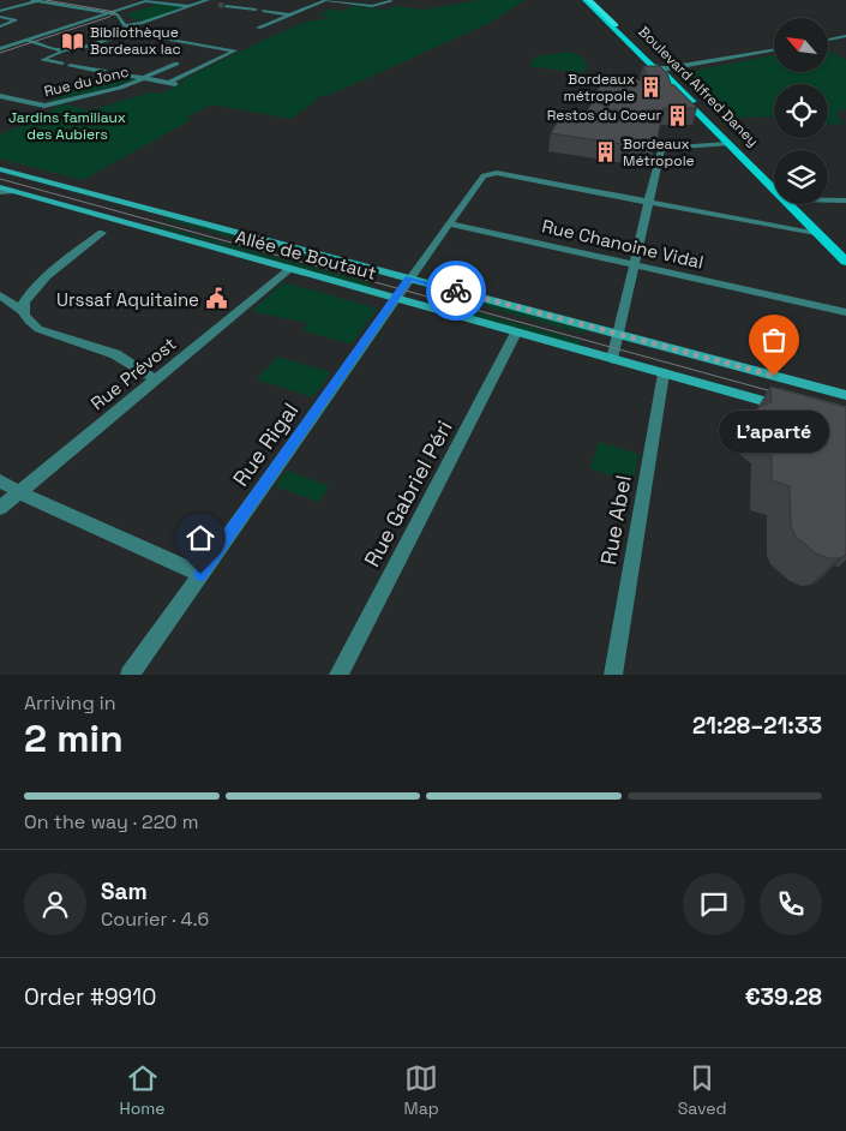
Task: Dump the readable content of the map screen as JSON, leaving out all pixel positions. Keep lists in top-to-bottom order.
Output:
{
  "streets": {
    "main road": ["Boulevard Alfred Daney", "Allée de Boutaut"],
    "street": [
      "Rue du Jonc",
      "Rue Chanoine Vidal",
      "Rue Prévost",
      "Rue Rigal",
      "Rue Gabriel Péri",
      "Rue Abel"
    ]
  },
  "crossings": [
    ["Rue Chanoine Vidal", "Rue Rigal"],
    ["Allée de Boutaut", "Rue Prévost"],
    ["Allée de Boutaut", "Rue Rigal"],
    ["Allée de Boutaut", "Rue Gabriel Péri"],
    ["Allée de Boutaut", "Rue Abel"]
  ],
  "parks": ["Jardins familiaux des Aubiers"],
  "places": {
    "library": ["Bibliothèque Bordeaux lac"],
    "building": ["Bordeaux métropole", "Restos du Coeur", "Bordeaux Métropole"],
    "public building": ["Urssaf Aquitaine"],
    "other": ["L'aparté"]
  },
  "north": "top left",
  "page": {
    "bubble": "L'aparté",
    "heading": ["2 min", "Arriving in", "21:28–21:33"],
    "panel": [
      "Sam",
      "Courier · 4.6",
      "Order #9910",
      "€39.28"
    ],
    "bar": "On the way · 220 m",
    "tabs": ["Home", "Map", "Saved"]
  }
}
